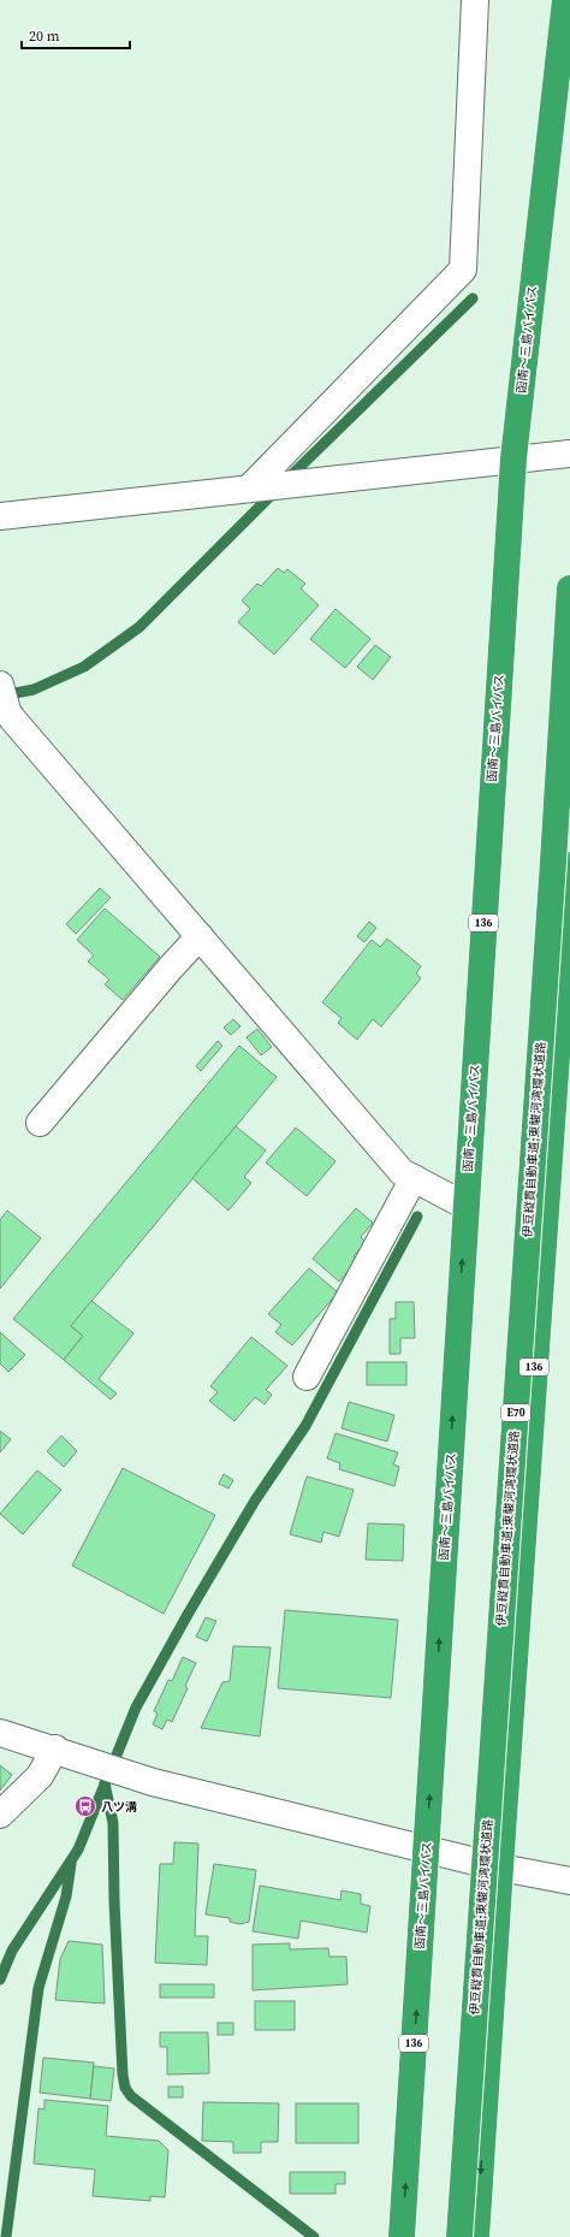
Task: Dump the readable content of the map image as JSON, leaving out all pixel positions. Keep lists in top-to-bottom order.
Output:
{
  "streets": {
    "highway": [
      "函南～三島バイパス",
      "136",
      "伊豆縦貫自動車道;東駿河湾環状道路",
      "E70"
    ]
  },
  "places": {
    "bus stop": ["八ツ溝"]
  },
  "scale_bar": "20 m"
}
